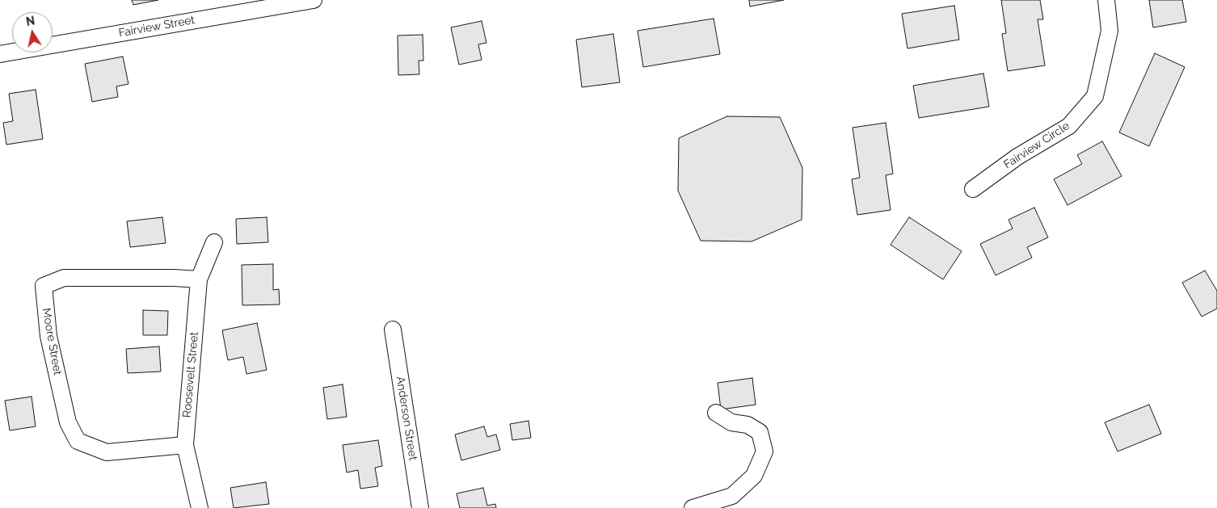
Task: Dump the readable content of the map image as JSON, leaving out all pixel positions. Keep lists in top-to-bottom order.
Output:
{
  "streets": {
    "street": [
      "Fairview Street",
      "Fairview Circle",
      "Moore Street",
      "Roosevelt Street",
      "Anderson Street"
    ]
  },
  "crossings": [
    ["Moore Street", "Roosevelt Street"]
  ],
  "north": "top"
}
